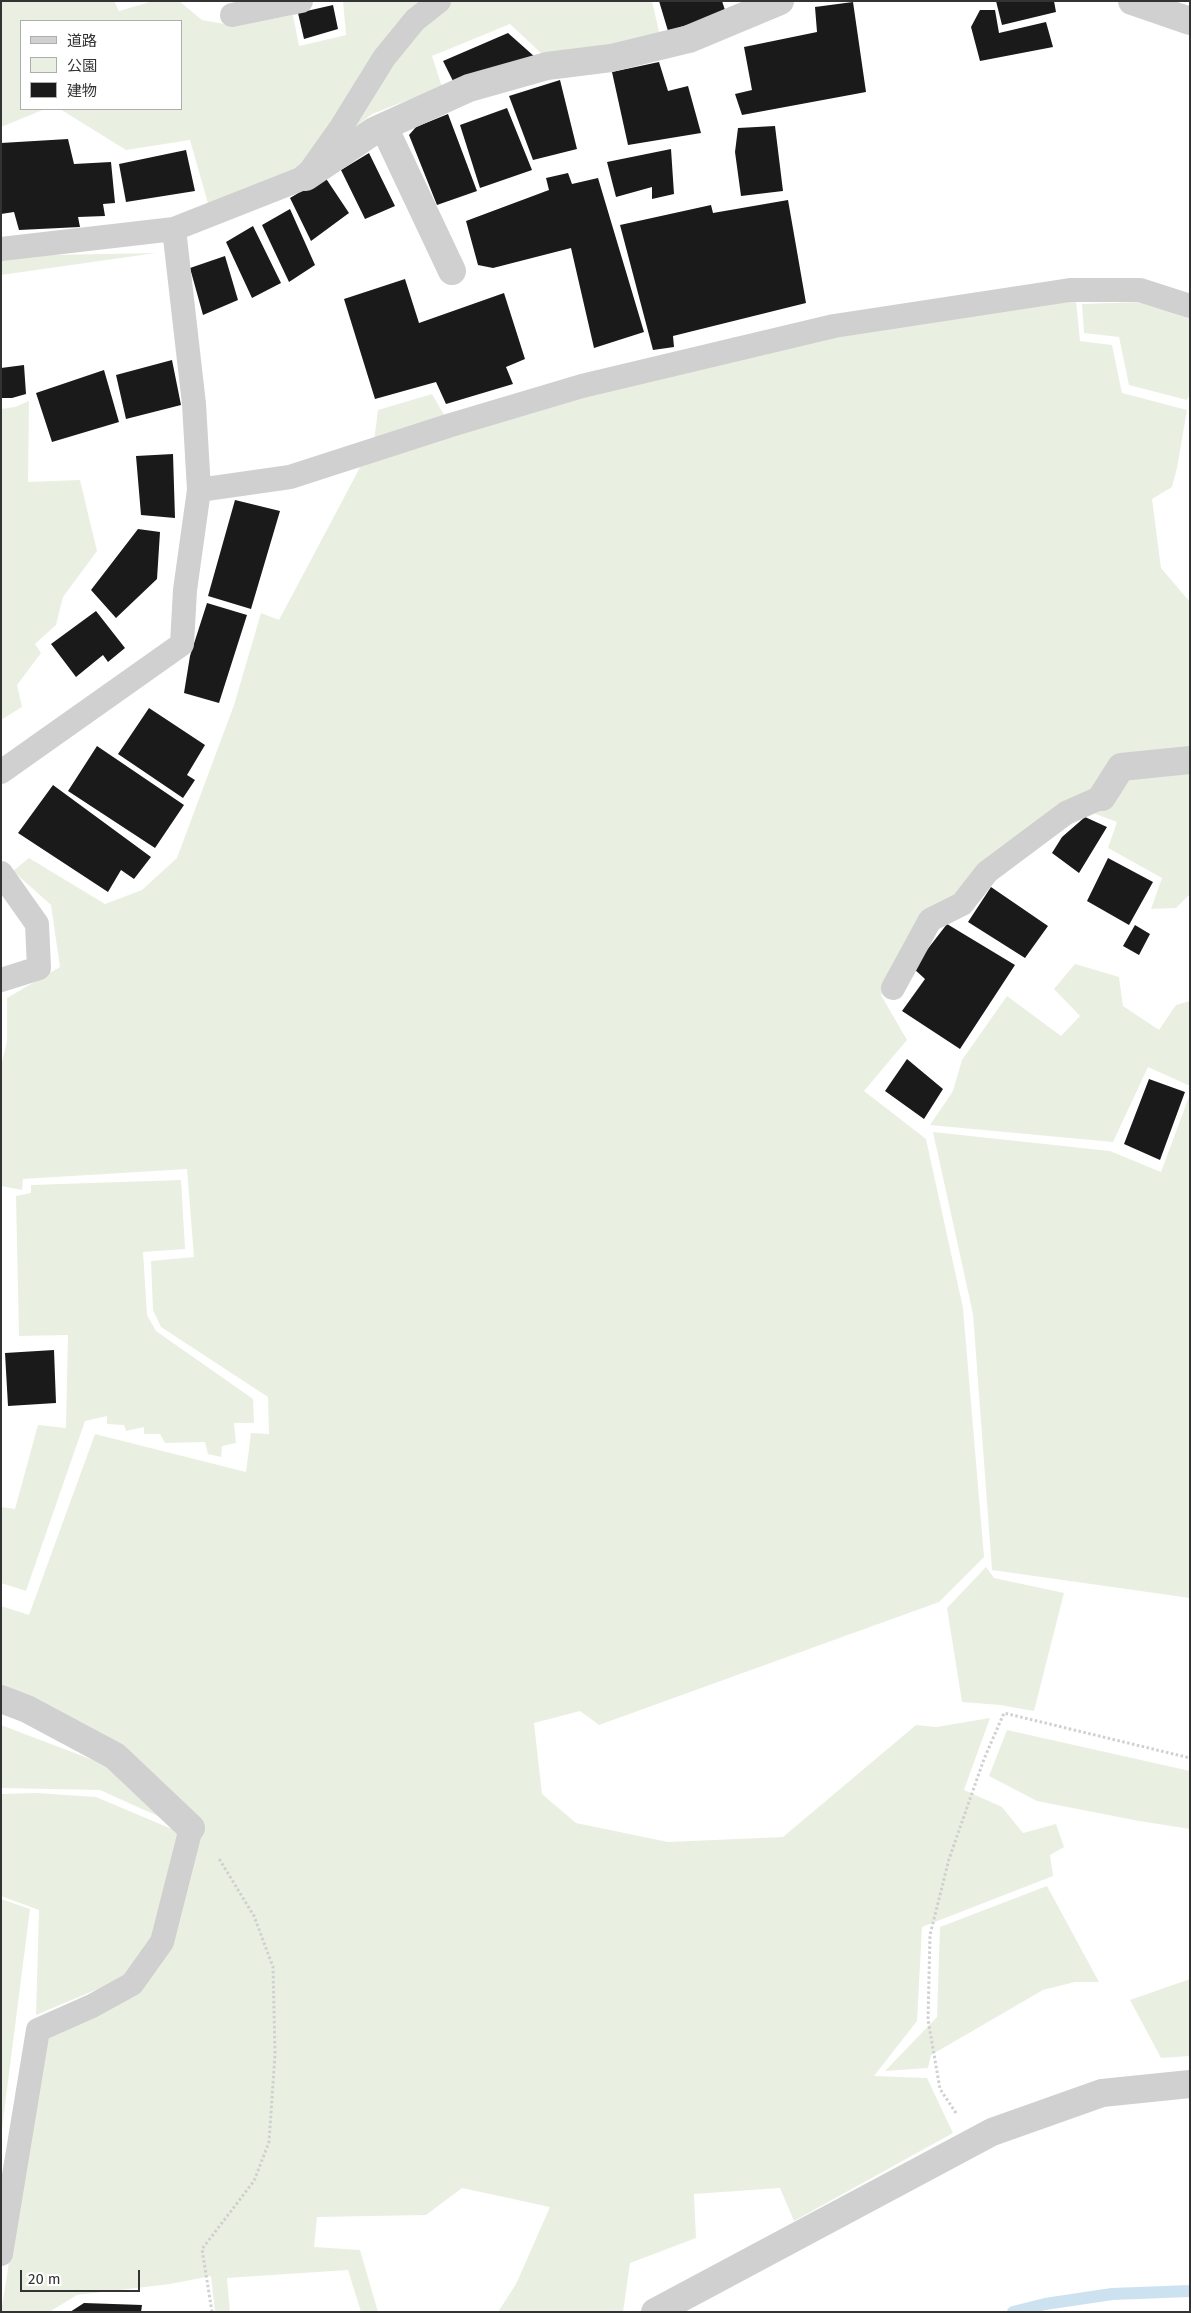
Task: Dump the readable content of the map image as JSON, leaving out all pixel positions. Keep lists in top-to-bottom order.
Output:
{
  "legend": ["道路", "公園", "建物"],
  "scale_bar": "20 m"
}
